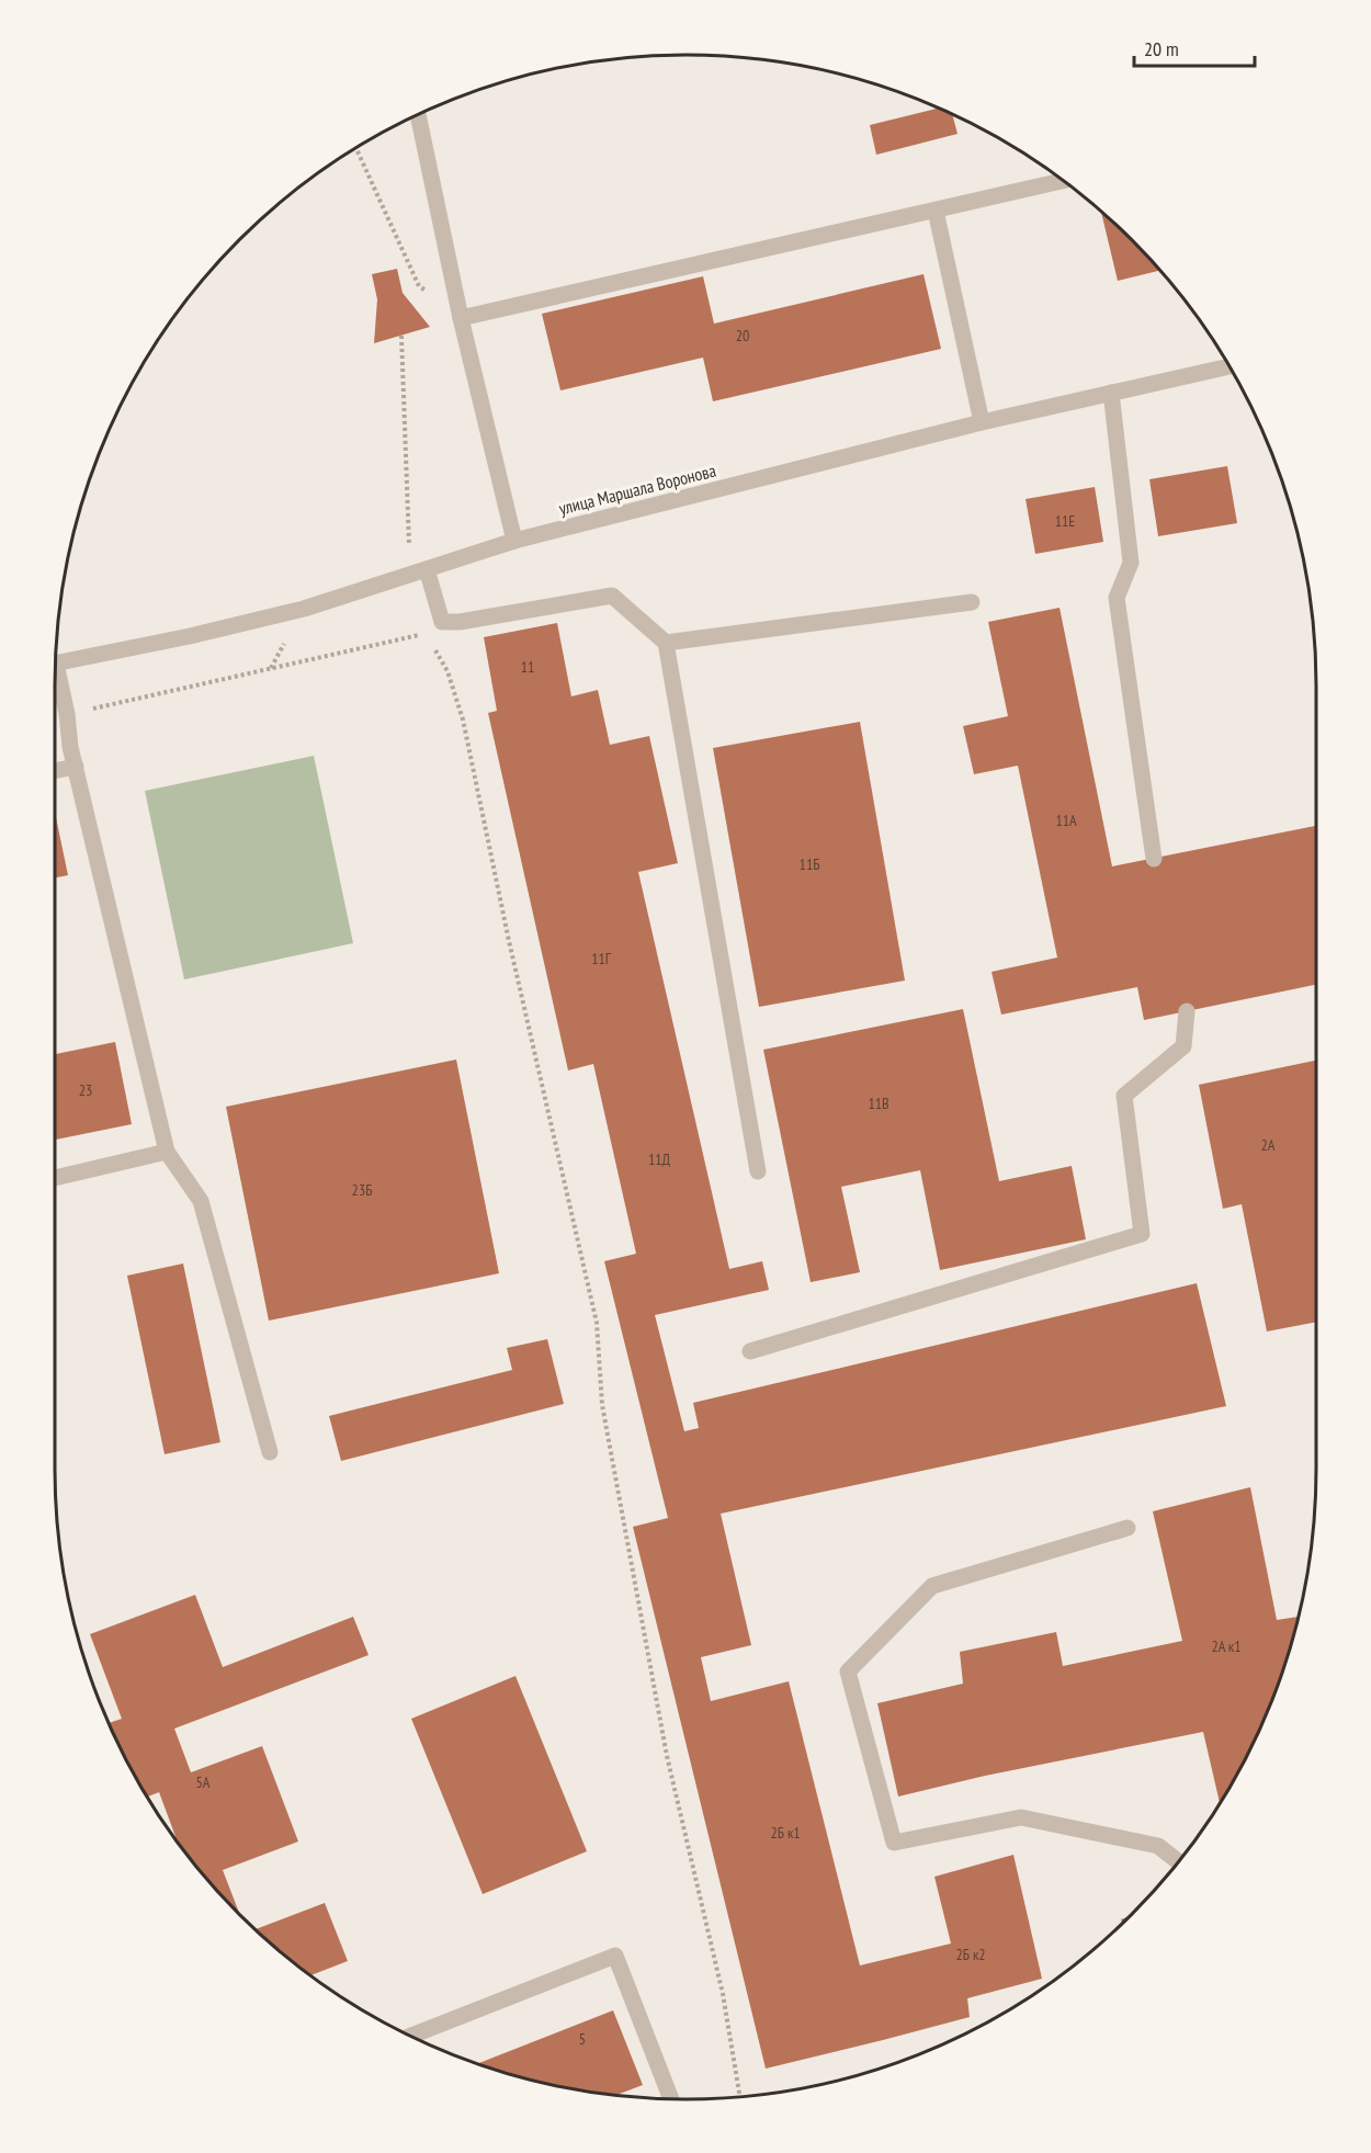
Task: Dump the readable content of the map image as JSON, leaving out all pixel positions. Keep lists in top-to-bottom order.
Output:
{
  "streets": {
    "street": ["улица Маршала Воронова"]
  },
  "house_numbers": [
    "20",
    "11Е",
    "11",
    "11А",
    "11Б",
    "11Г",
    "23",
    "11В",
    "2А",
    "11Д",
    "23Б",
    "2А к1",
    "5А",
    "2Б к1",
    "2Б к2",
    "5"
  ],
  "scale_bar": "20 m"
}
